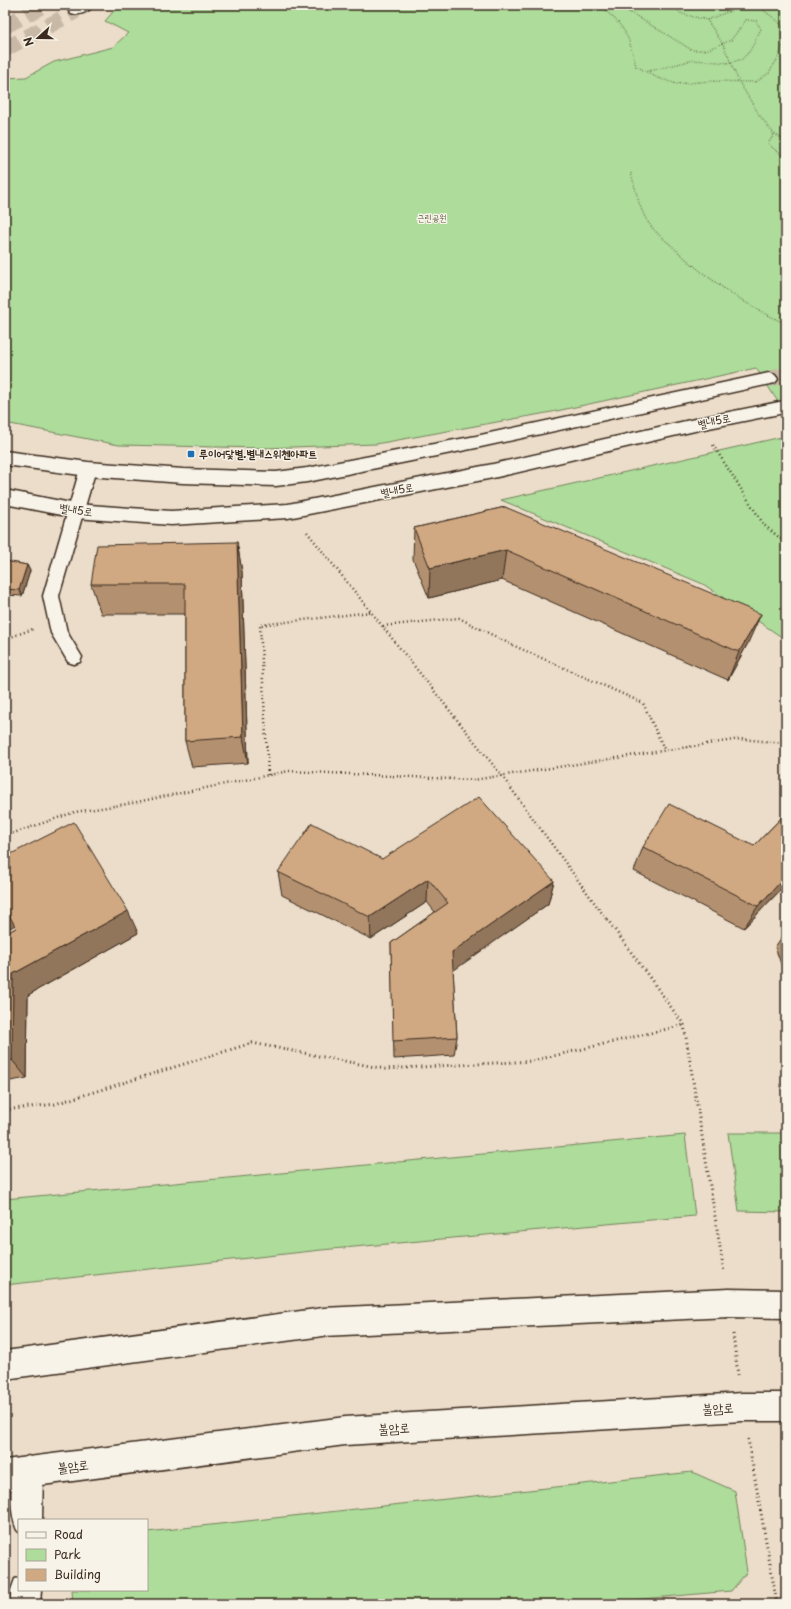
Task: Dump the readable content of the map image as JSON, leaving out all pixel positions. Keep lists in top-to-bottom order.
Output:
{
  "streets": {
    "street": ["별내5로", "불암로"]
  },
  "parks": ["근린공원"],
  "places": {
    "transit": ["루이어닻별.별내스위첸아파트"]
  },
  "legend": ["Road", "Park", "Building"],
  "north": "left"
}
